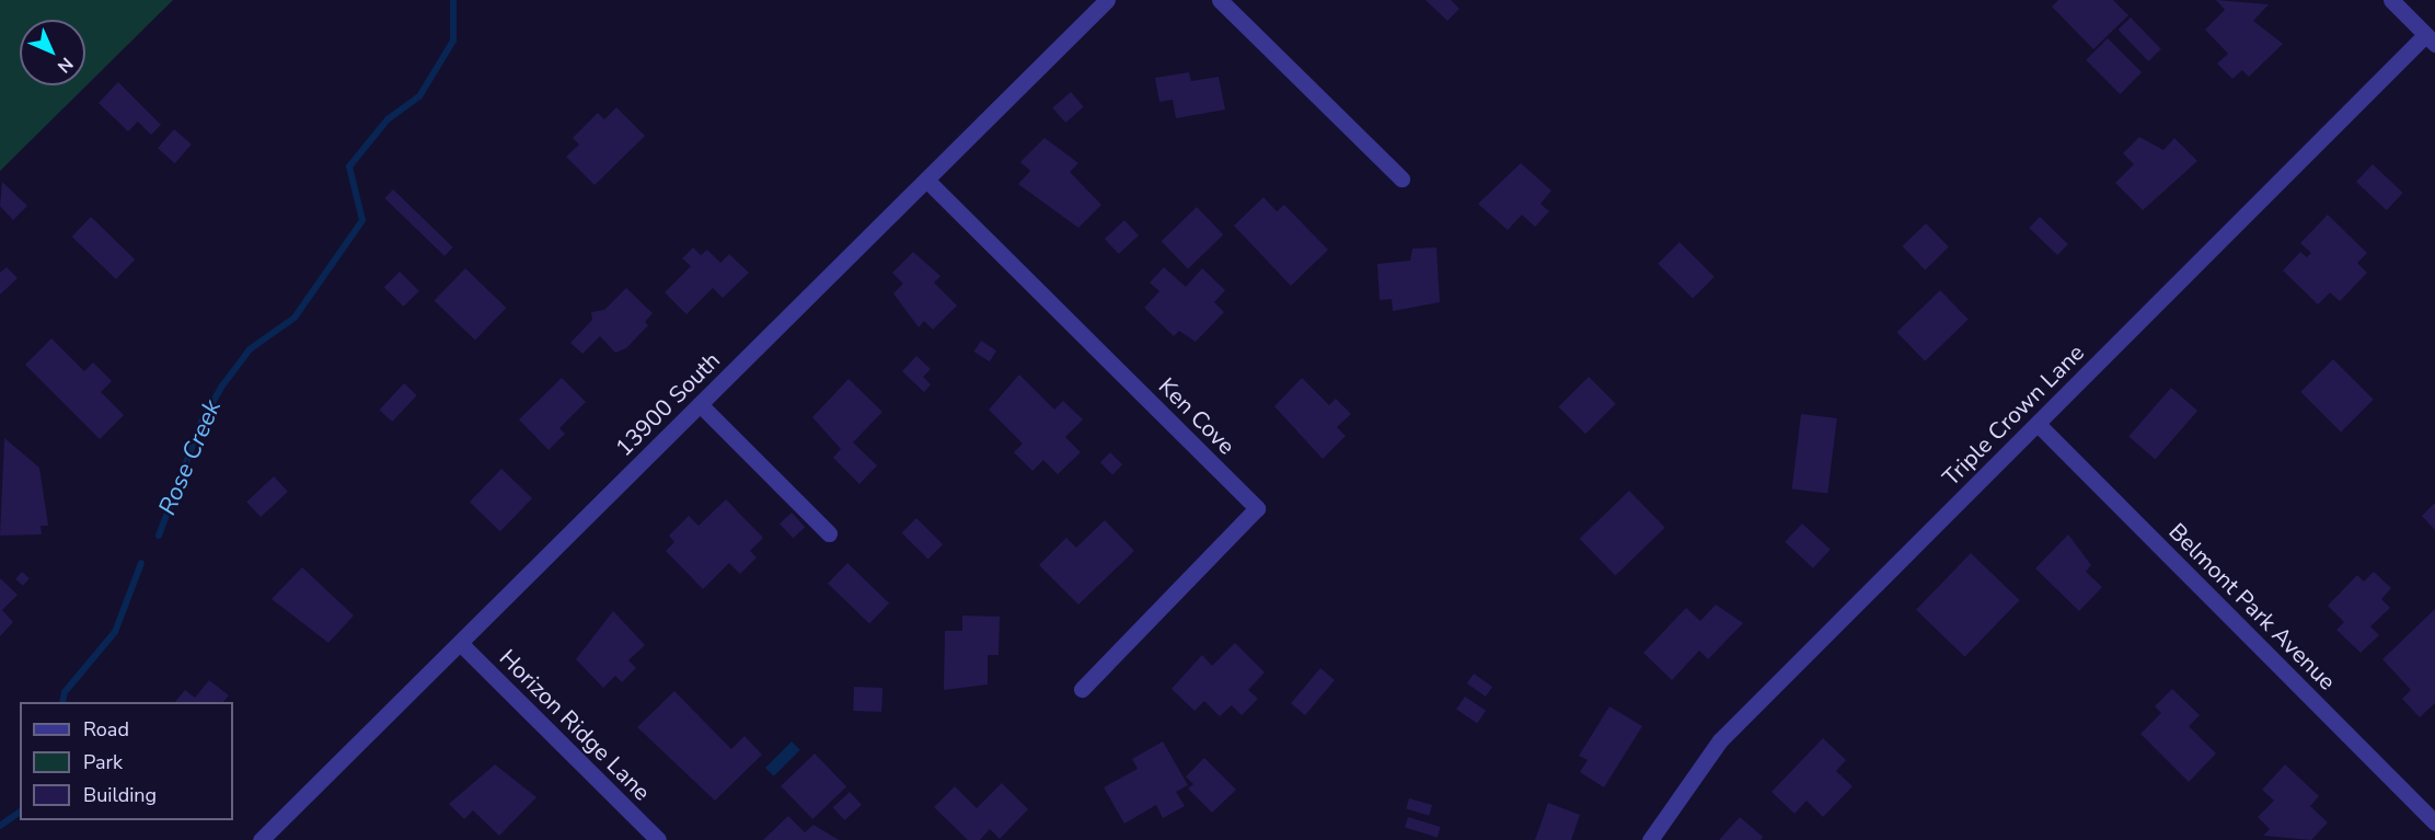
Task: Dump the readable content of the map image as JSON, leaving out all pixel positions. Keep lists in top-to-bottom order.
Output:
{
  "streets": {
    "street": [
      "13900 South",
      "Triple Crown Lane",
      "Ken Cove",
      "Belmont Park Avenue",
      "Horizon Ridge Lane"
    ]
  },
  "crossings": [
    ["13900 South", "Ken Cove"],
    ["13900 South", "Horizon Ridge Lane"],
    ["Triple Crown Lane", "Belmont Park Avenue"]
  ],
  "water": ["Rose Creek"],
  "legend": ["Road", "Park", "Building"],
  "north": "bottom right"
}
